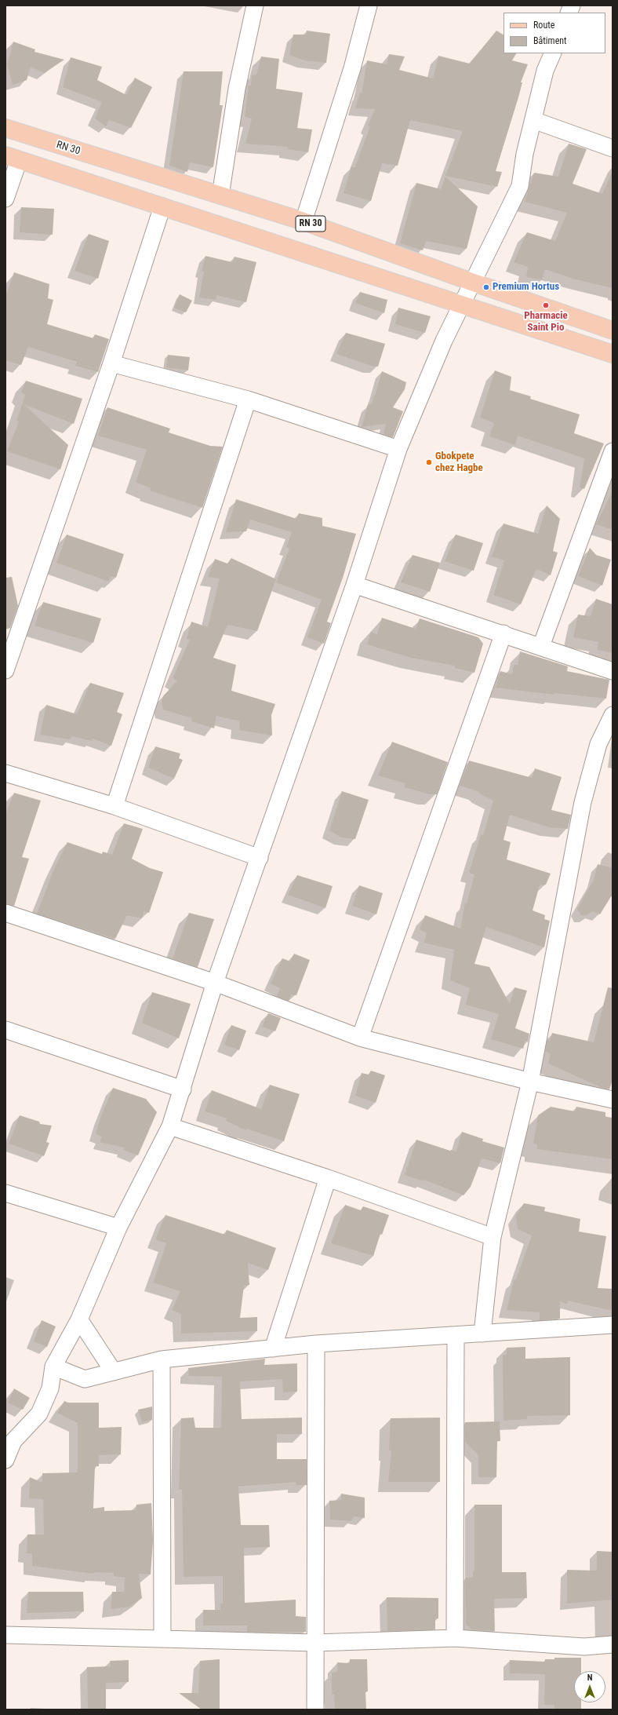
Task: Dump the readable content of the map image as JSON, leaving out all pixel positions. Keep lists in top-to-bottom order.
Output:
{
  "streets": {
    "main road": ["RN 30"]
  },
  "places": ["Premium Hortus", "Pharmacie Saint Pio", "Gbokpete chez Hagbe"],
  "legend": ["Route", "Bâtiment"],
  "north": "top"
}
